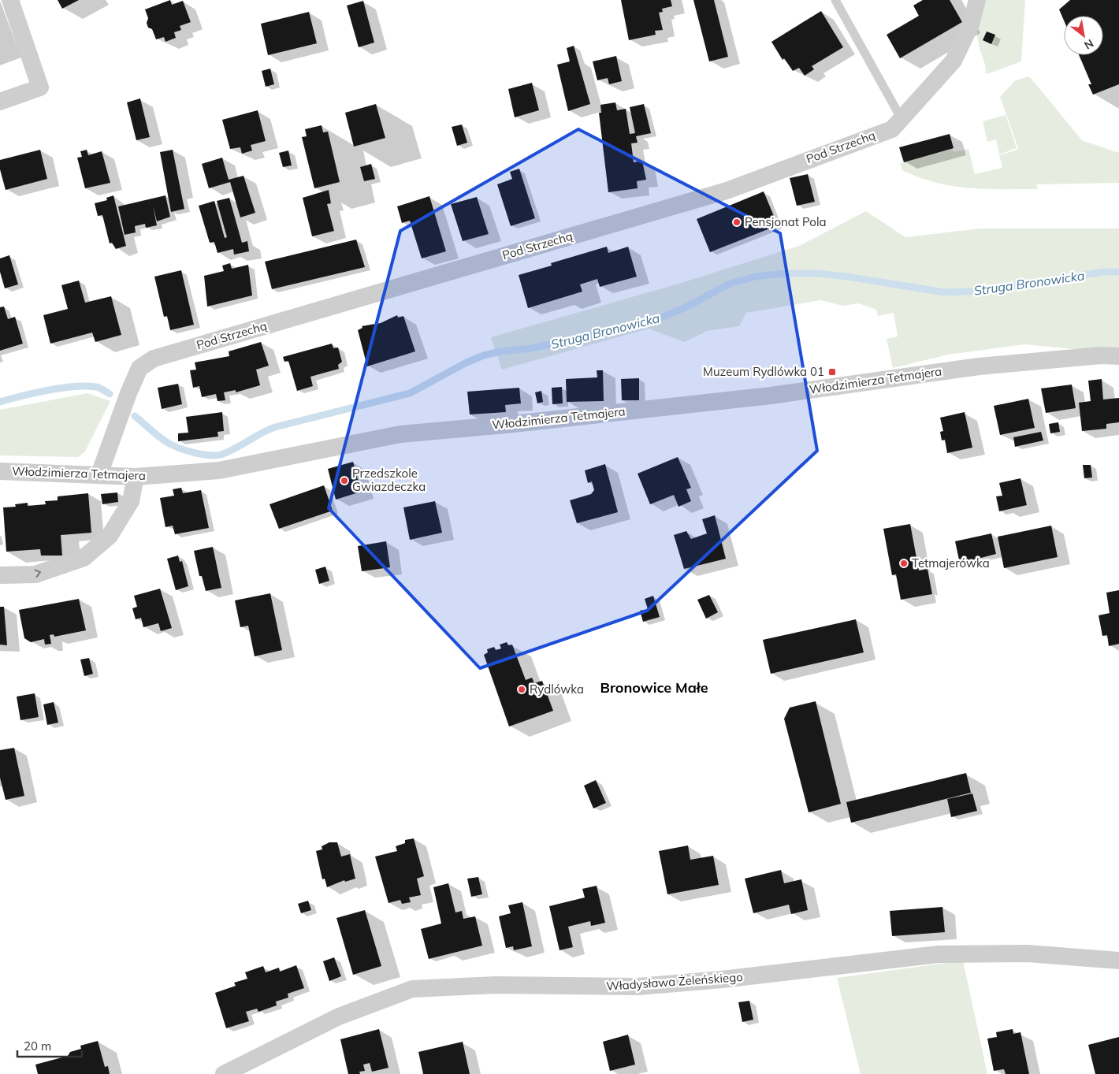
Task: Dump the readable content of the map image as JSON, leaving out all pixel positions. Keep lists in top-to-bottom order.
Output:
{
  "streets": {
    "street": ["Pod Strzechą", "Włodzimierza Tetmajera", "Władysława Żeleńskiego"]
  },
  "crossings": [
    ["Pod Strzechą", "Włodzimierza Tetmajera"]
  ],
  "districts": ["Bronowice Małe"],
  "water": ["Struga Bronowicka"],
  "places": {
    "other": [
      "Pensjonat Pola",
      "Przedszkole Gwiazdeczka",
      "Tetmajerówka",
      "Rydlówka"
    ],
    "transit": ["Muzeum Rydlówka 01"]
  },
  "scale_bar": "20 m",
  "north": "bottom right"
}
